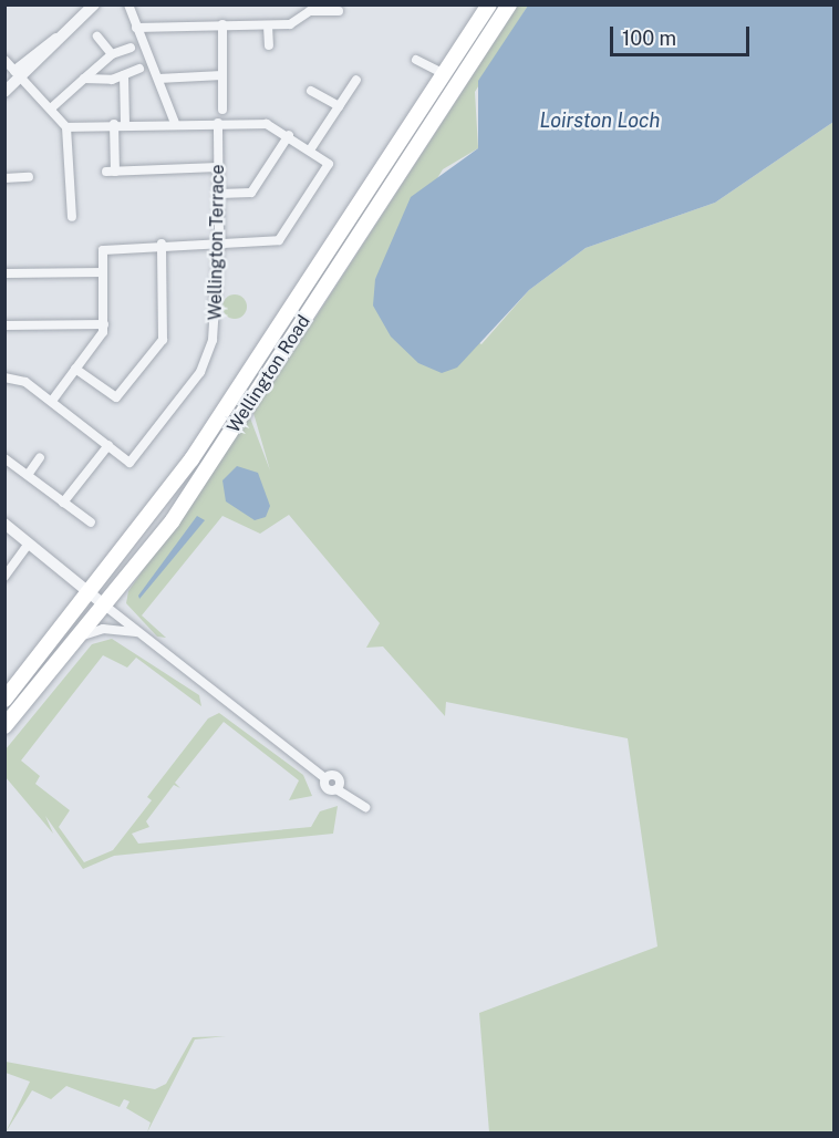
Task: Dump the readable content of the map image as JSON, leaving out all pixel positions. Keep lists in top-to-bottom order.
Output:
{
  "streets": {
    "main road": ["Wellington Road"],
    "street": ["Wellington Terrace"]
  },
  "water": ["Loirston Loch"],
  "scale_bar": "100 m"
}
